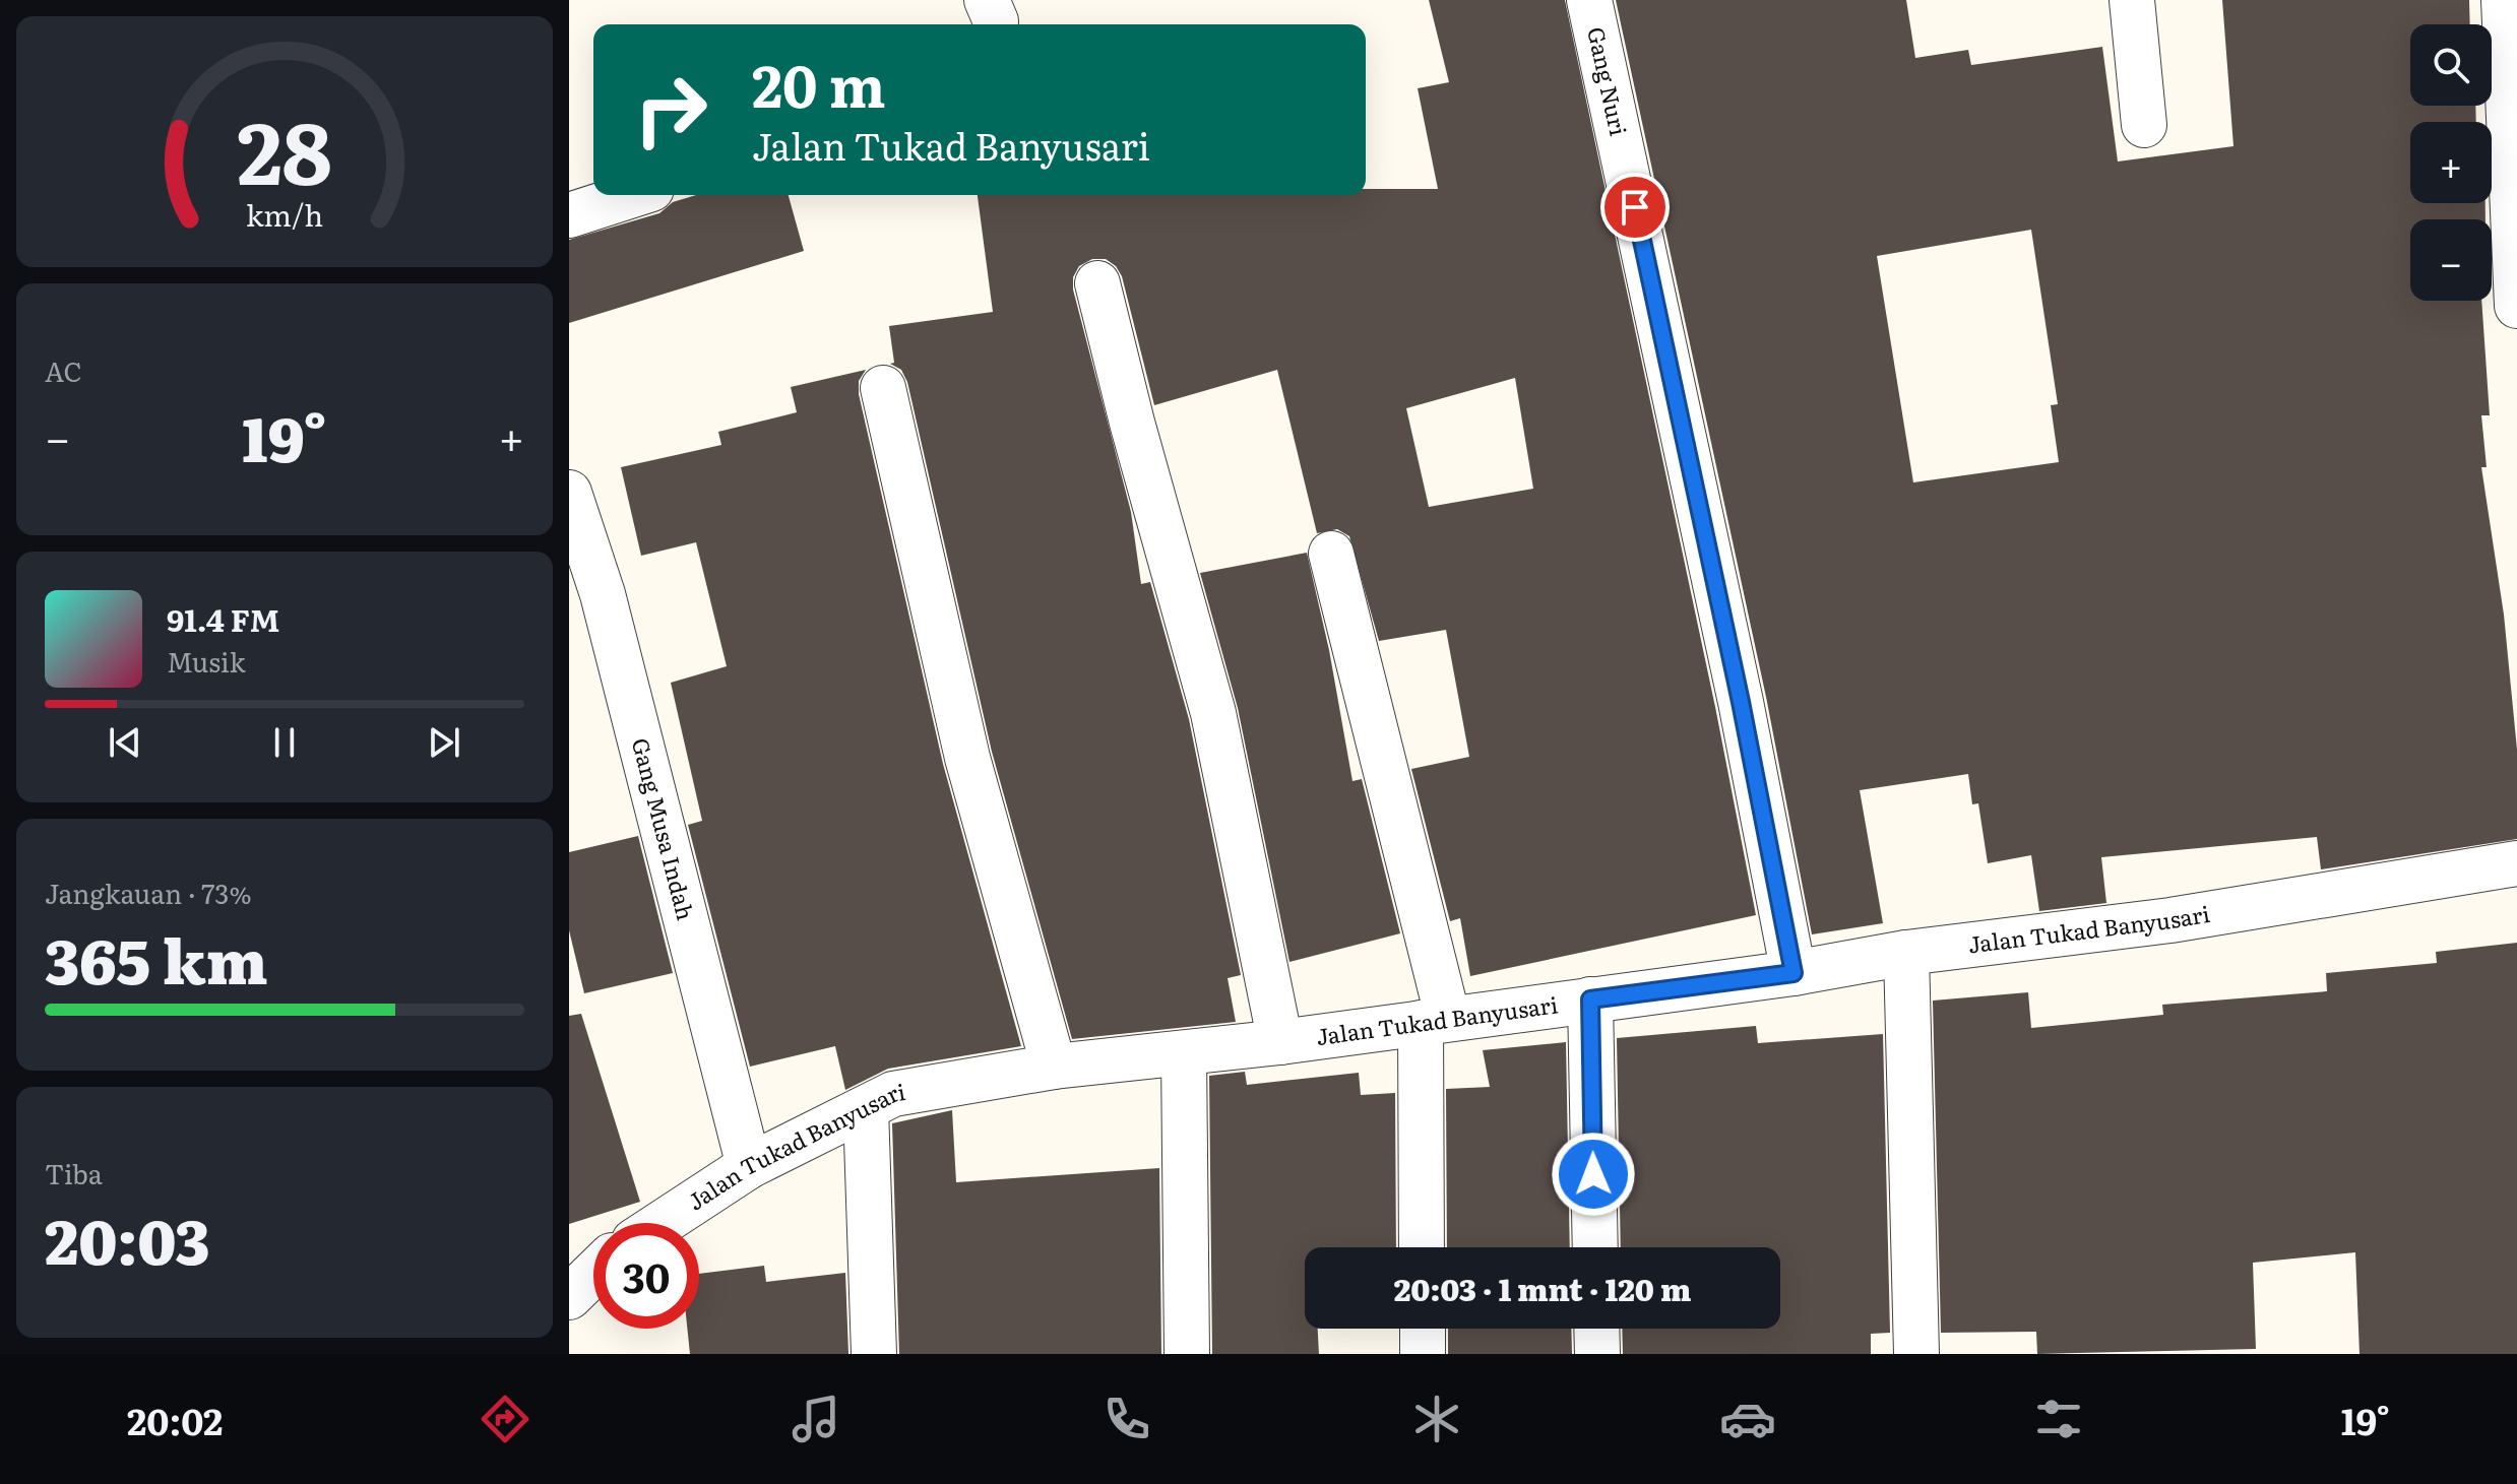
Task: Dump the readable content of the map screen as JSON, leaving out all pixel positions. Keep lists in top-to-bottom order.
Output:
{
  "streets": {
    "street": ["Gang Nuri", "Gang Musa Indah", "Jalan Tukad Banyusari"]
  },
  "crossings": [
    ["Gang Nuri", "Jalan Tukad Banyusari"],
    ["Gang Musa Indah", "Jalan Tukad Banyusari"]
  ],
  "page": {
    "map_buttons": ["+", "−"],
    "turn": ["20 m", "Jalan Tukad Banyusari"],
    "tile": [
      "AC",
      ["Jangkauan · 73%", "365 km"],
      ["Tiba", "20:03"]
    ],
    "heat": ["−", "19°", "+"],
    "song": ["91.4 FM", "Musik"],
    "limit": "30",
    "trip": "20:03 · 1 mnt · 120 m",
    "tabs": ["20:02", "19°"],
    "gauge": ["28", "km/h"]
  }
}
